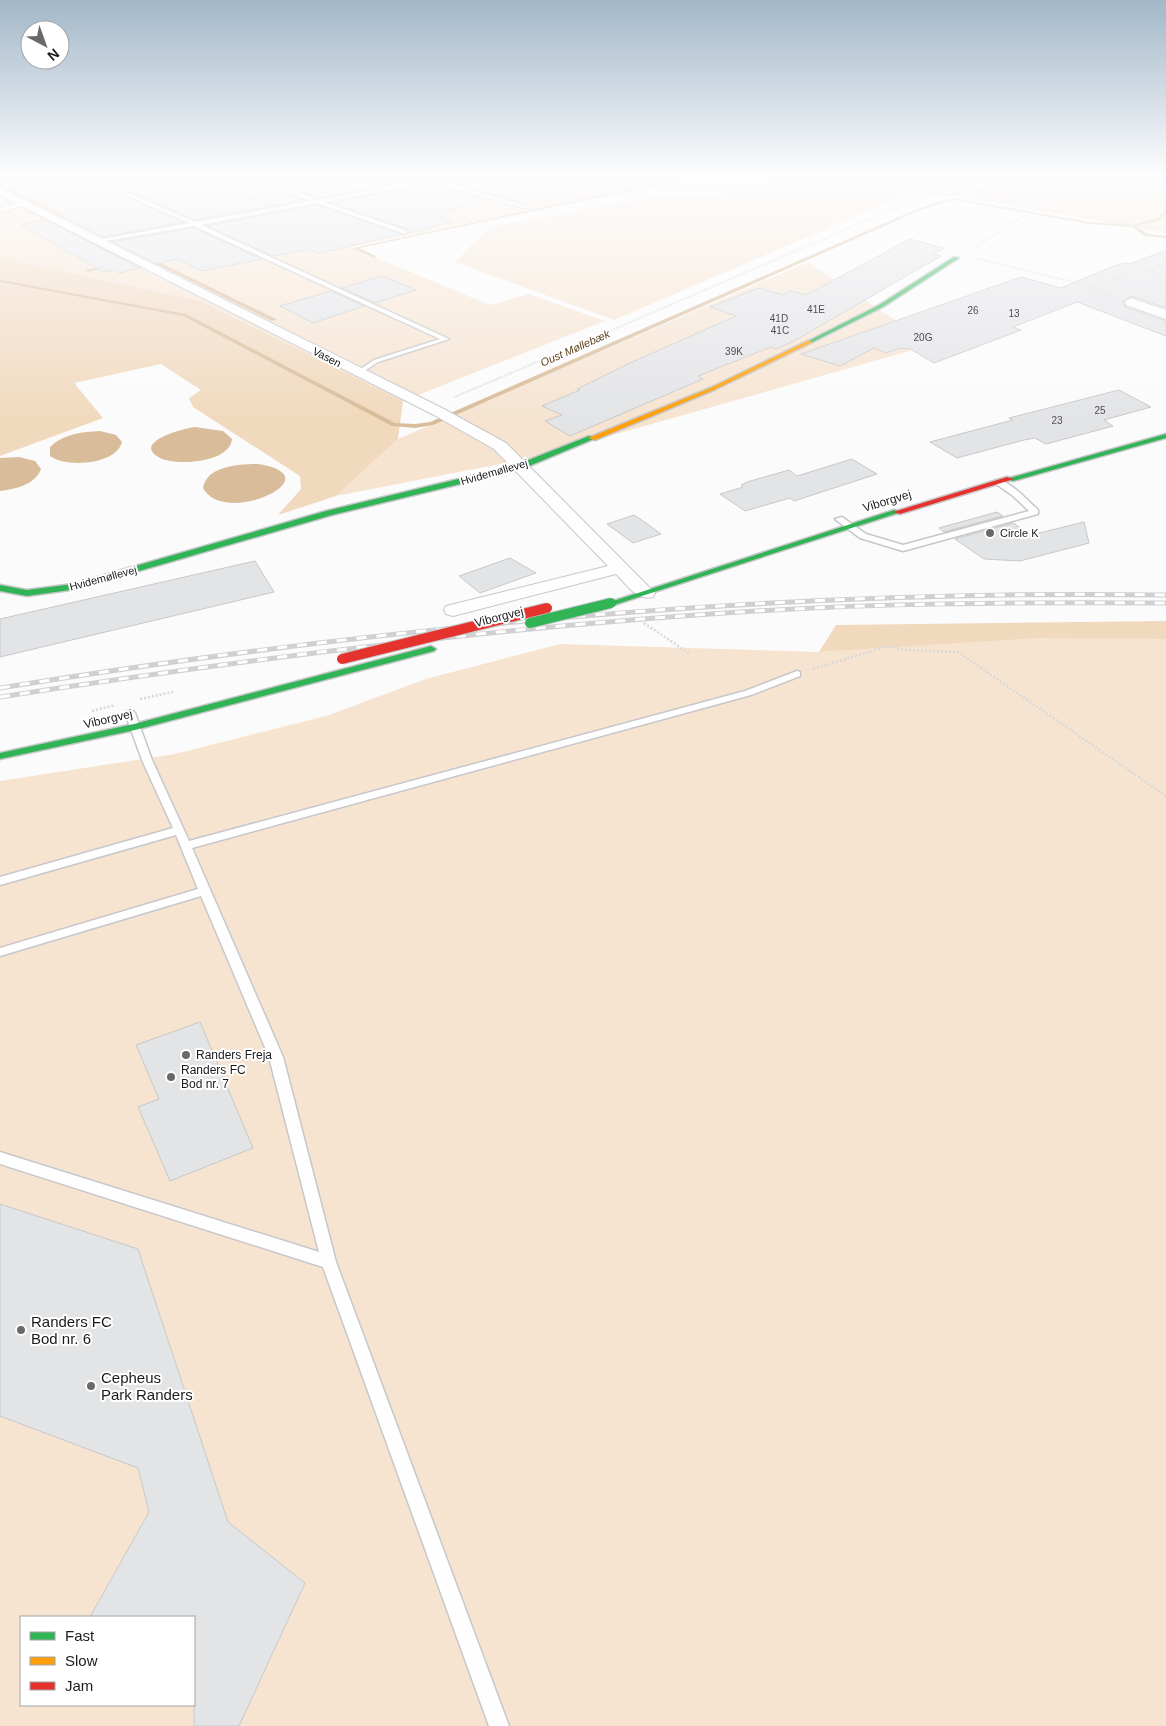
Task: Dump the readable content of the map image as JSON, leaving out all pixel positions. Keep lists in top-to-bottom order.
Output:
{
  "streets": {
    "street": ["Vasen", "Hvidemøllevej", "Viborgvej"]
  },
  "crossings": [
    ["Vasen", "Hvidemøllevej"],
    ["Vasen", "Viborgvej"]
  ],
  "water": ["Oust Møllebæk"],
  "places": [
    "Circle K",
    "Randers Freja",
    "Randers FC Bod nr. 7",
    "Randers FC Bod nr. 6",
    "Cepheus Park Randers"
  ],
  "house_numbers": [
    "41E",
    "26",
    "13",
    "41D",
    "41C",
    "20G",
    "39K",
    "25",
    "23"
  ],
  "legend": ["Fast", "Slow", "Jam"],
  "north": "bottom right"
}
